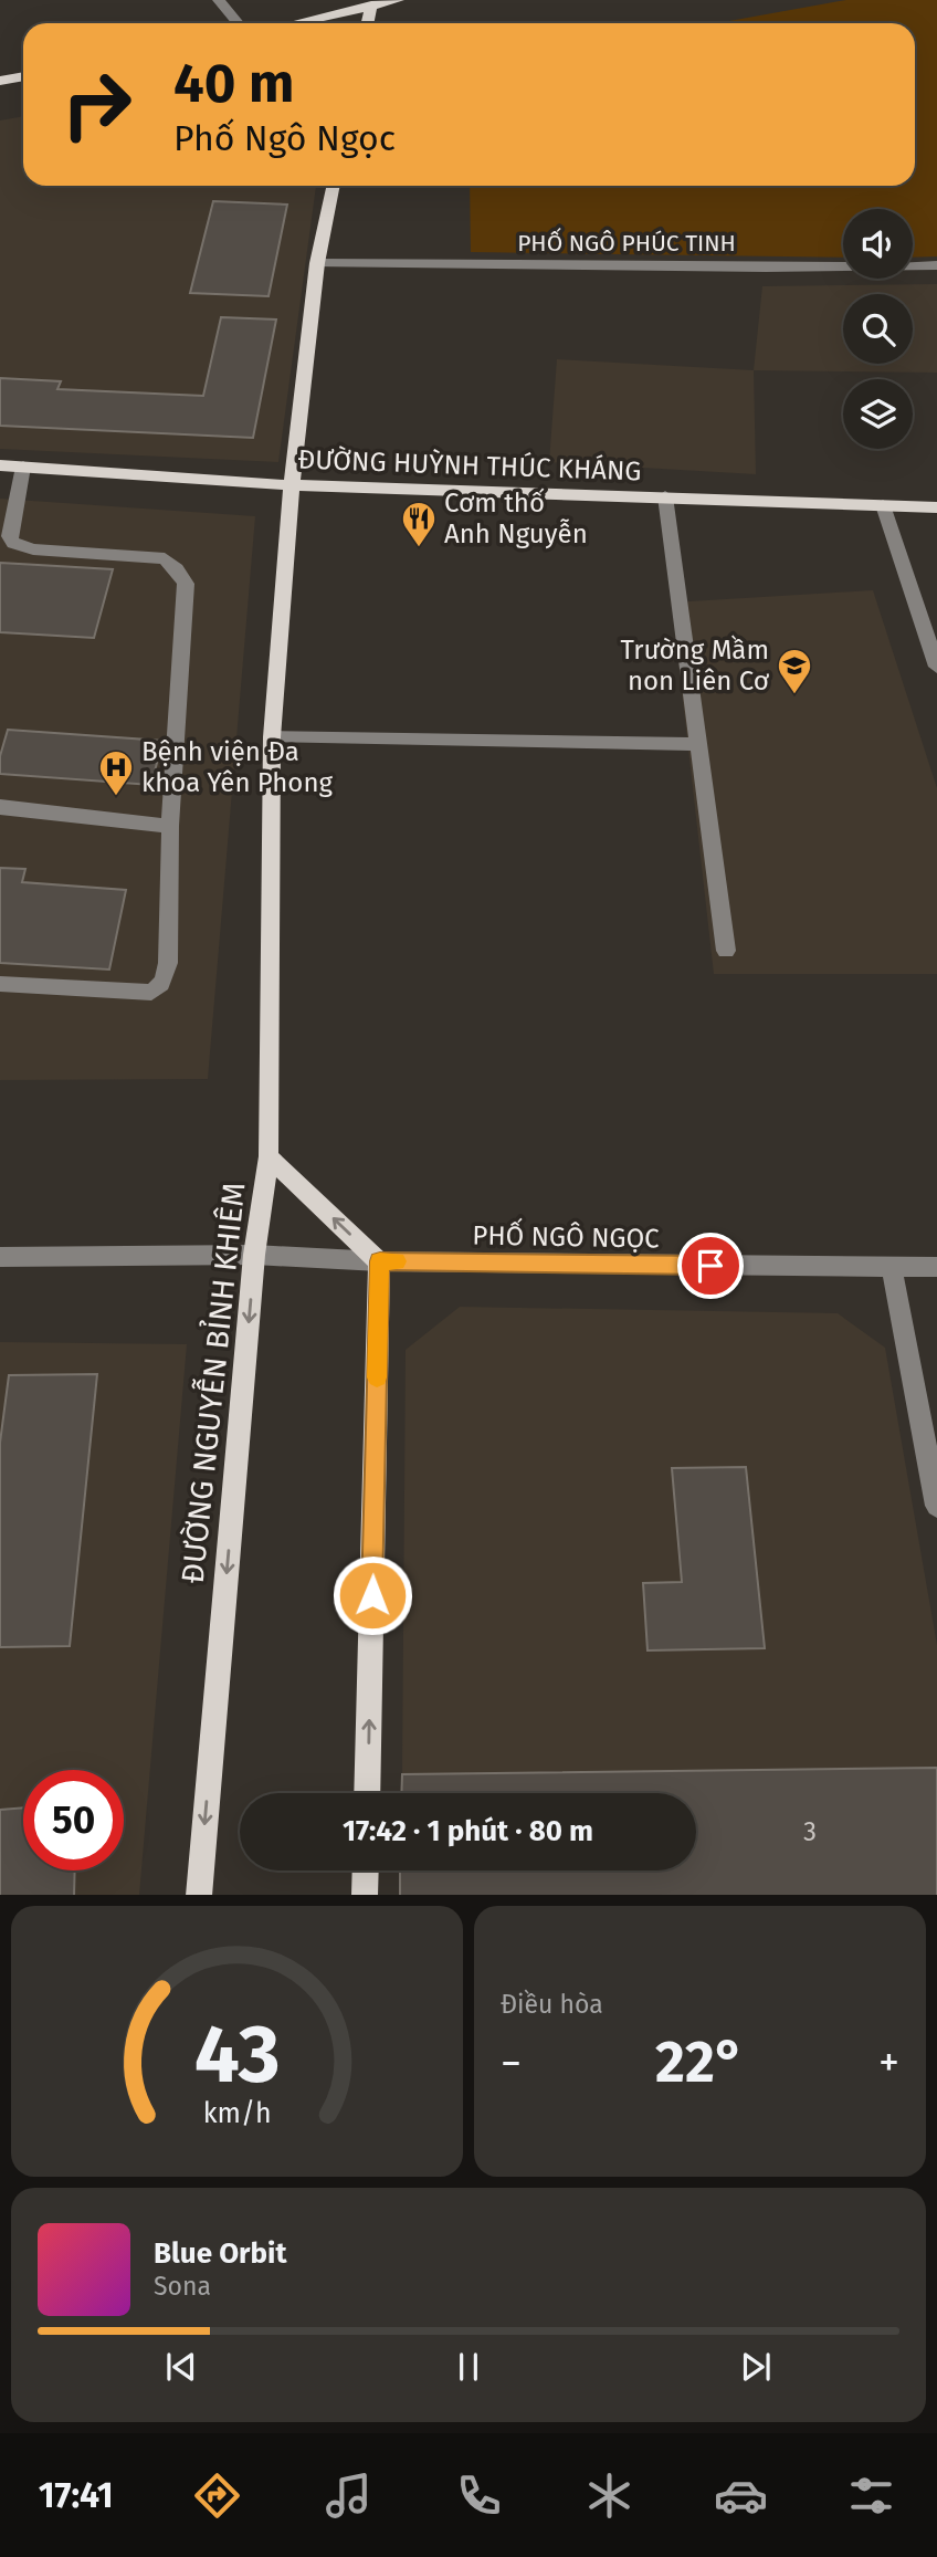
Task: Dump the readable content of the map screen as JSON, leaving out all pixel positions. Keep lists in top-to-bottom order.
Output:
{
  "streets": {
    "main road": ["ĐƯỜNG HUỲNH THÚC KHÁNG", "ĐƯỜNG NGUYỄN BỈNH KHIÊM"],
    "street": ["PHỐ NGÔ PHÚC TINH", "PHỐ NGÔ NGỌC"]
  },
  "crossings": [
    ["PHỐ NGÔ NGỌC", "ĐƯỜNG NGUYỄN BỈNH KHIÊM"]
  ],
  "places": {
    "restaurant": ["Cơm thố Anh Nguyễn"],
    "school or university": ["Trường Mầm non Liên Cơ"],
    "hospital": ["Bệnh viện Đa khoa Yên Phong"]
  },
  "house_numbers": ["3"],
  "page": {
    "turn": ["40 m", "Phố Ngô Ngọc"],
    "limit": "50",
    "trip": "17:42 · 1 phút · 80 m",
    "tile": "Điều hòa",
    "heat": ["−", "22°", "+"],
    "song": ["Blue Orbit", "Sona"],
    "tabs": "17:41",
    "gauge": ["43", "km/h"]
  }
}
